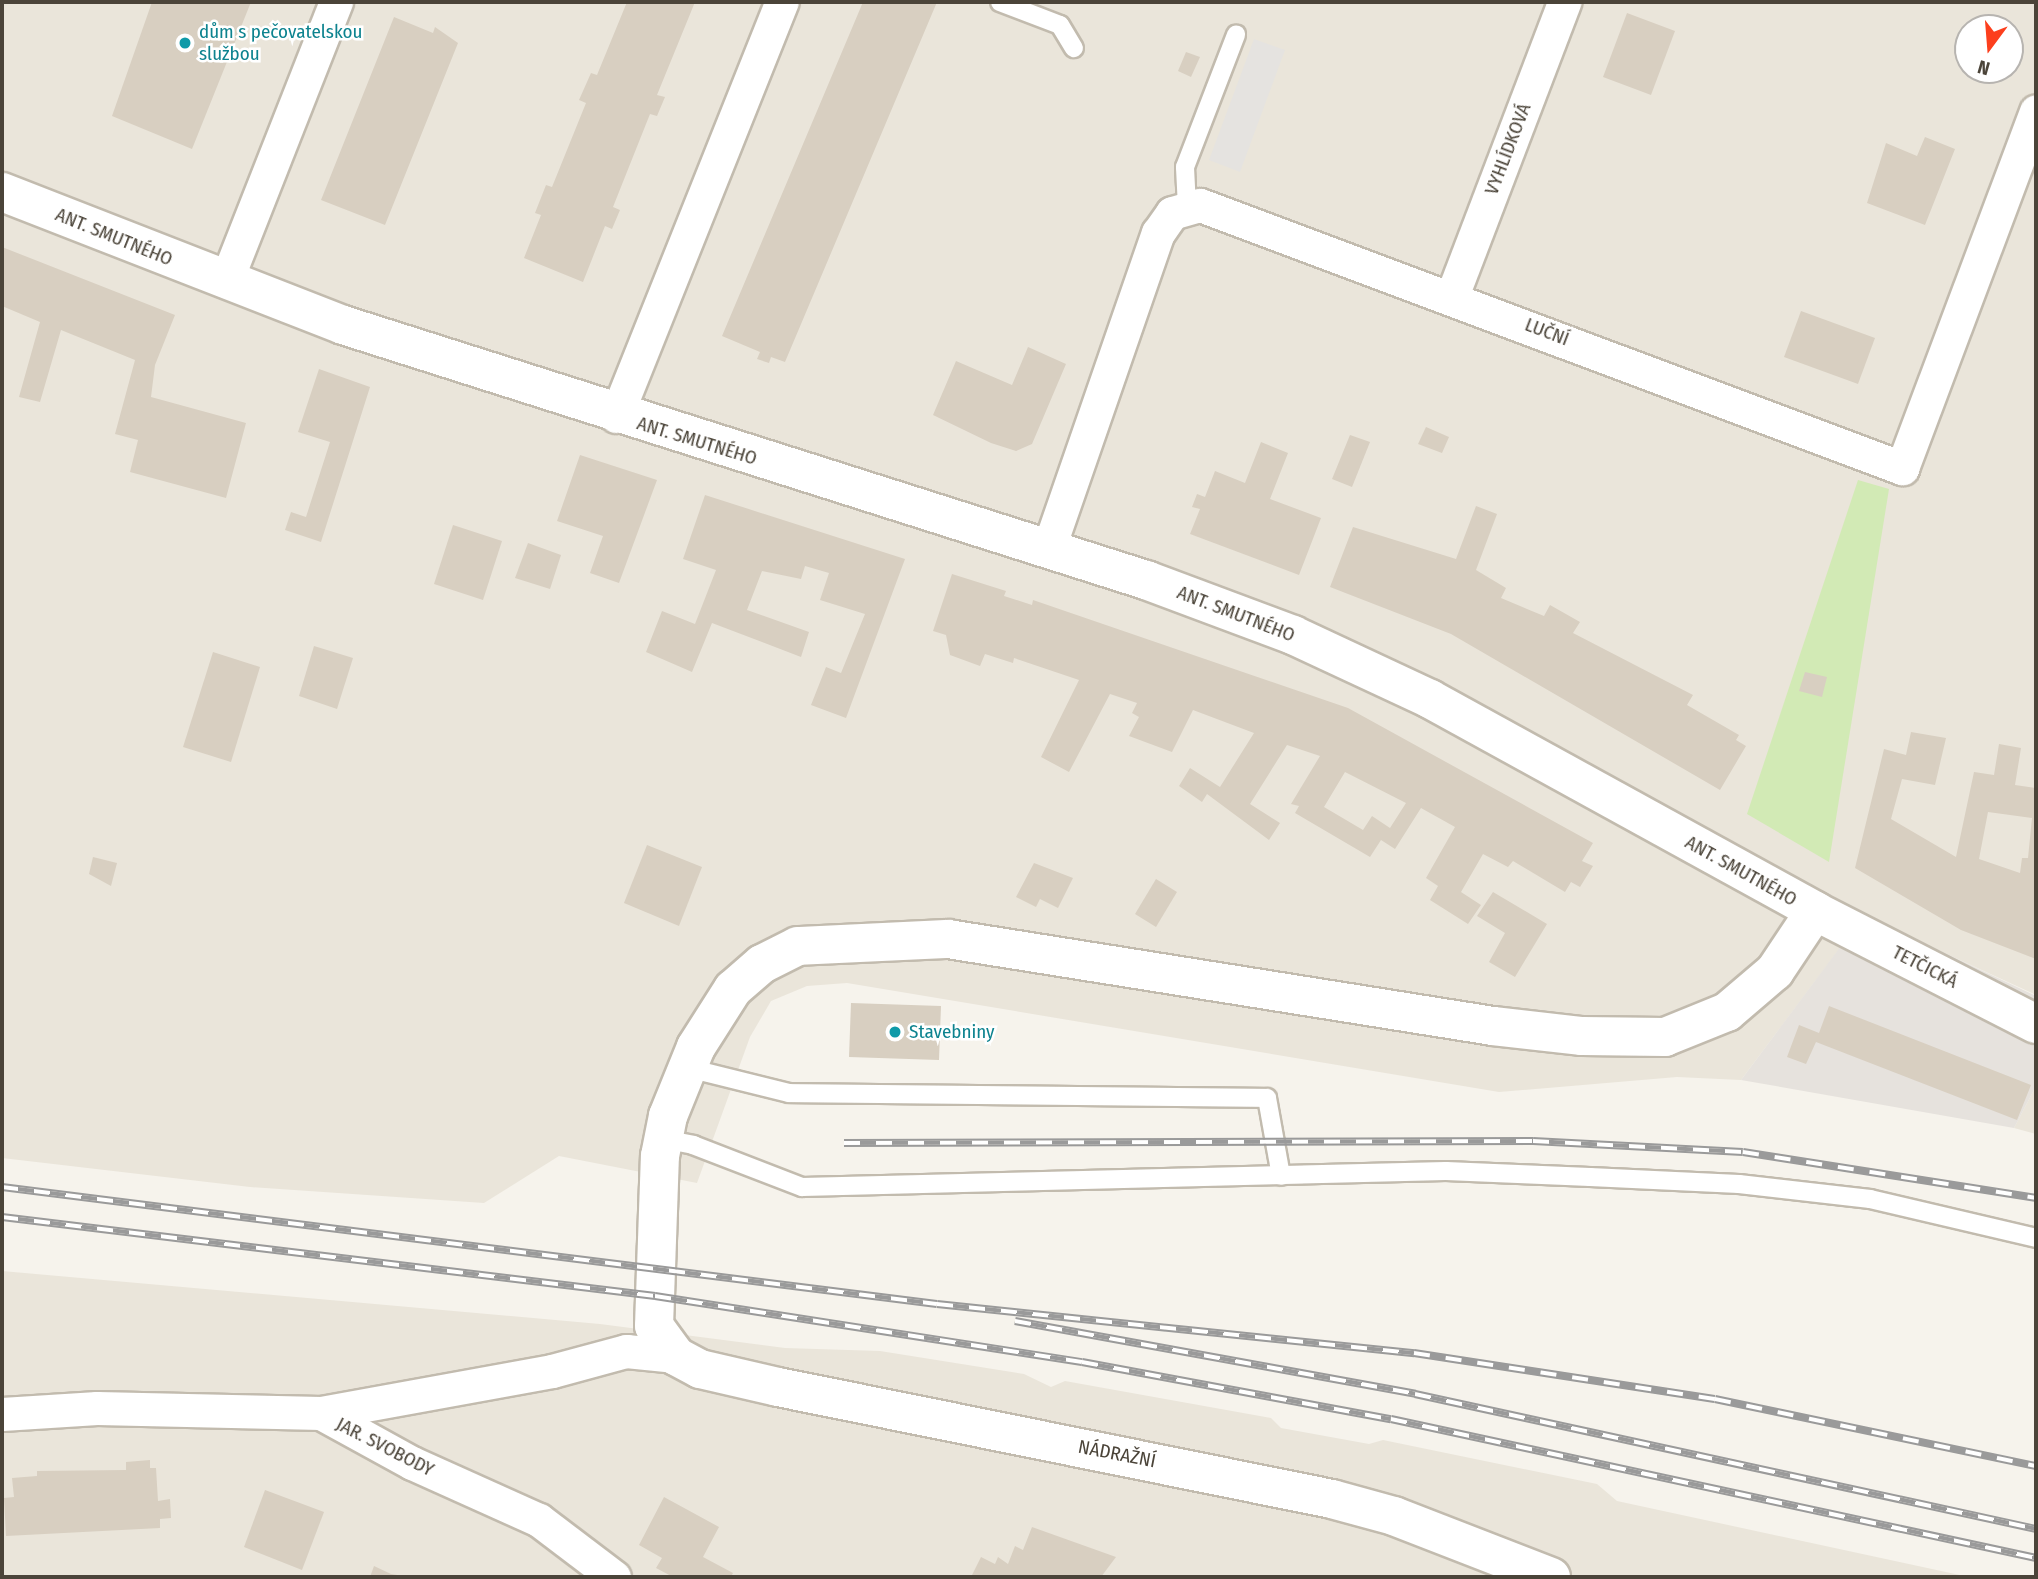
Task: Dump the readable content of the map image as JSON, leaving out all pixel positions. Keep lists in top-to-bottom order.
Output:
{
  "streets": {
    "street": [
      "VYHLÍDKOVÁ",
      "ANT. SMUTNÉHO",
      "LUČNÍ",
      "TETČICKÁ",
      "JAR. SVOBODY",
      "NÁDRAŽNÍ"
    ]
  },
  "crossings": [
    ["VYHLÍDKOVÁ", "LUČNÍ"],
    ["ANT. SMUTNÉHO", "TETČICKÁ"]
  ],
  "places": ["dům s pečovatelskou službou", "Stavebniny"],
  "north": "bottom"
}
